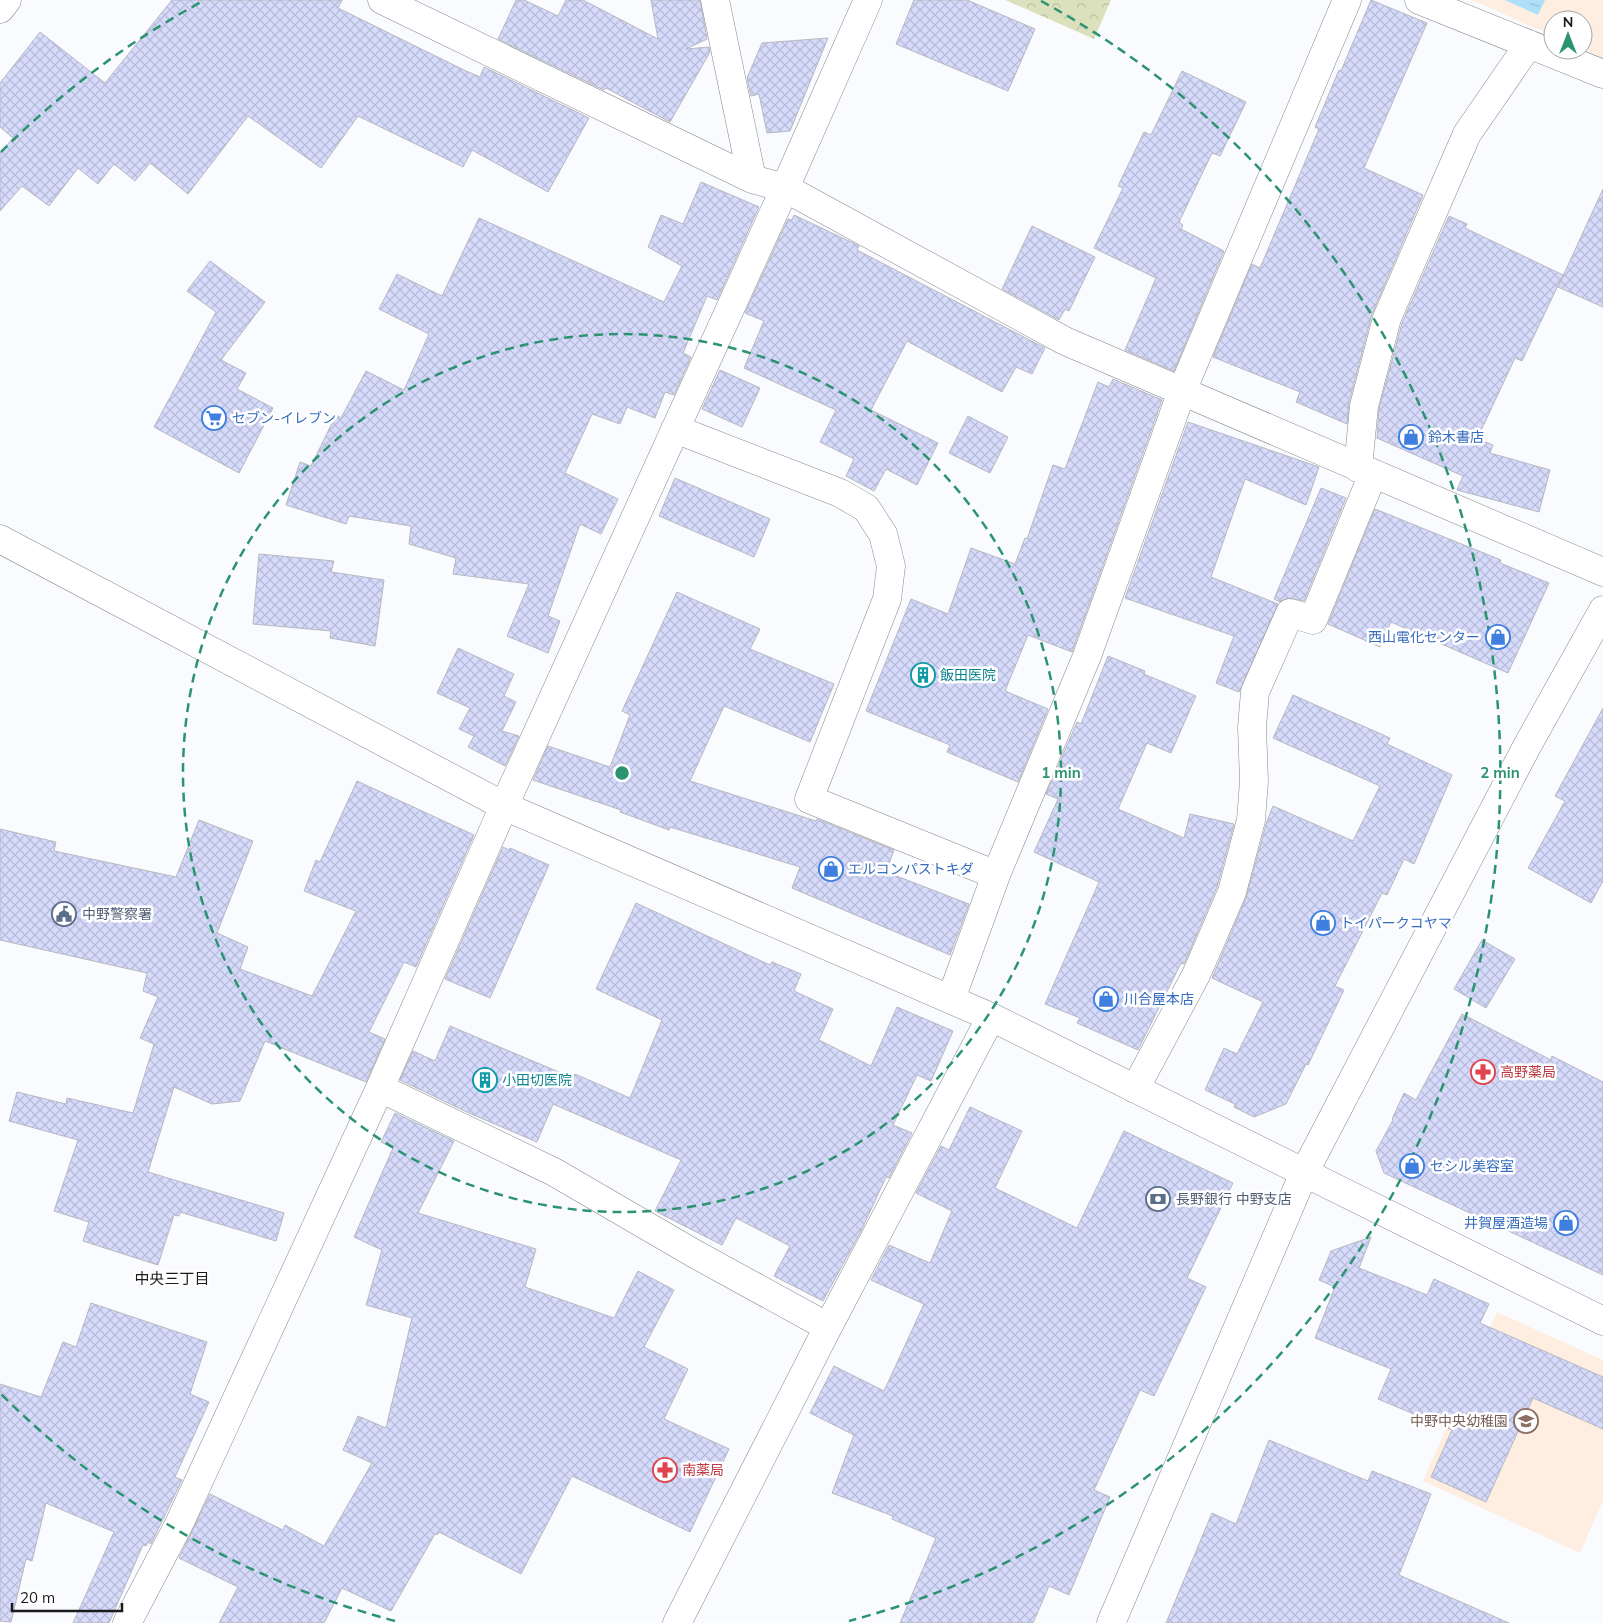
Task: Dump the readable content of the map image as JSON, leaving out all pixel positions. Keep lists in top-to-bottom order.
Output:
{
  "districts": ["中央三丁目"],
  "places": {
    "supermarket": ["セブン-イレブン"],
    "shop": [
      "鈴木書店",
      "西山電化センター",
      "エルコンパストキダ",
      "トイパークコヤマ",
      "川合屋本店",
      "セシル美容室",
      "井賀屋酒造場"
    ],
    "building": ["飯田医院", "小田切医院"],
    "public building": ["中野警察署"],
    "pharmacy": ["高野薬局", "南薬局"],
    "bank": ["長野銀行 中野支店"],
    "school or university": ["中野中央幼稚園"]
  },
  "scale_bar": "20 m",
  "north": "top",
  "rings": ["1 min", "2 min"]
}
